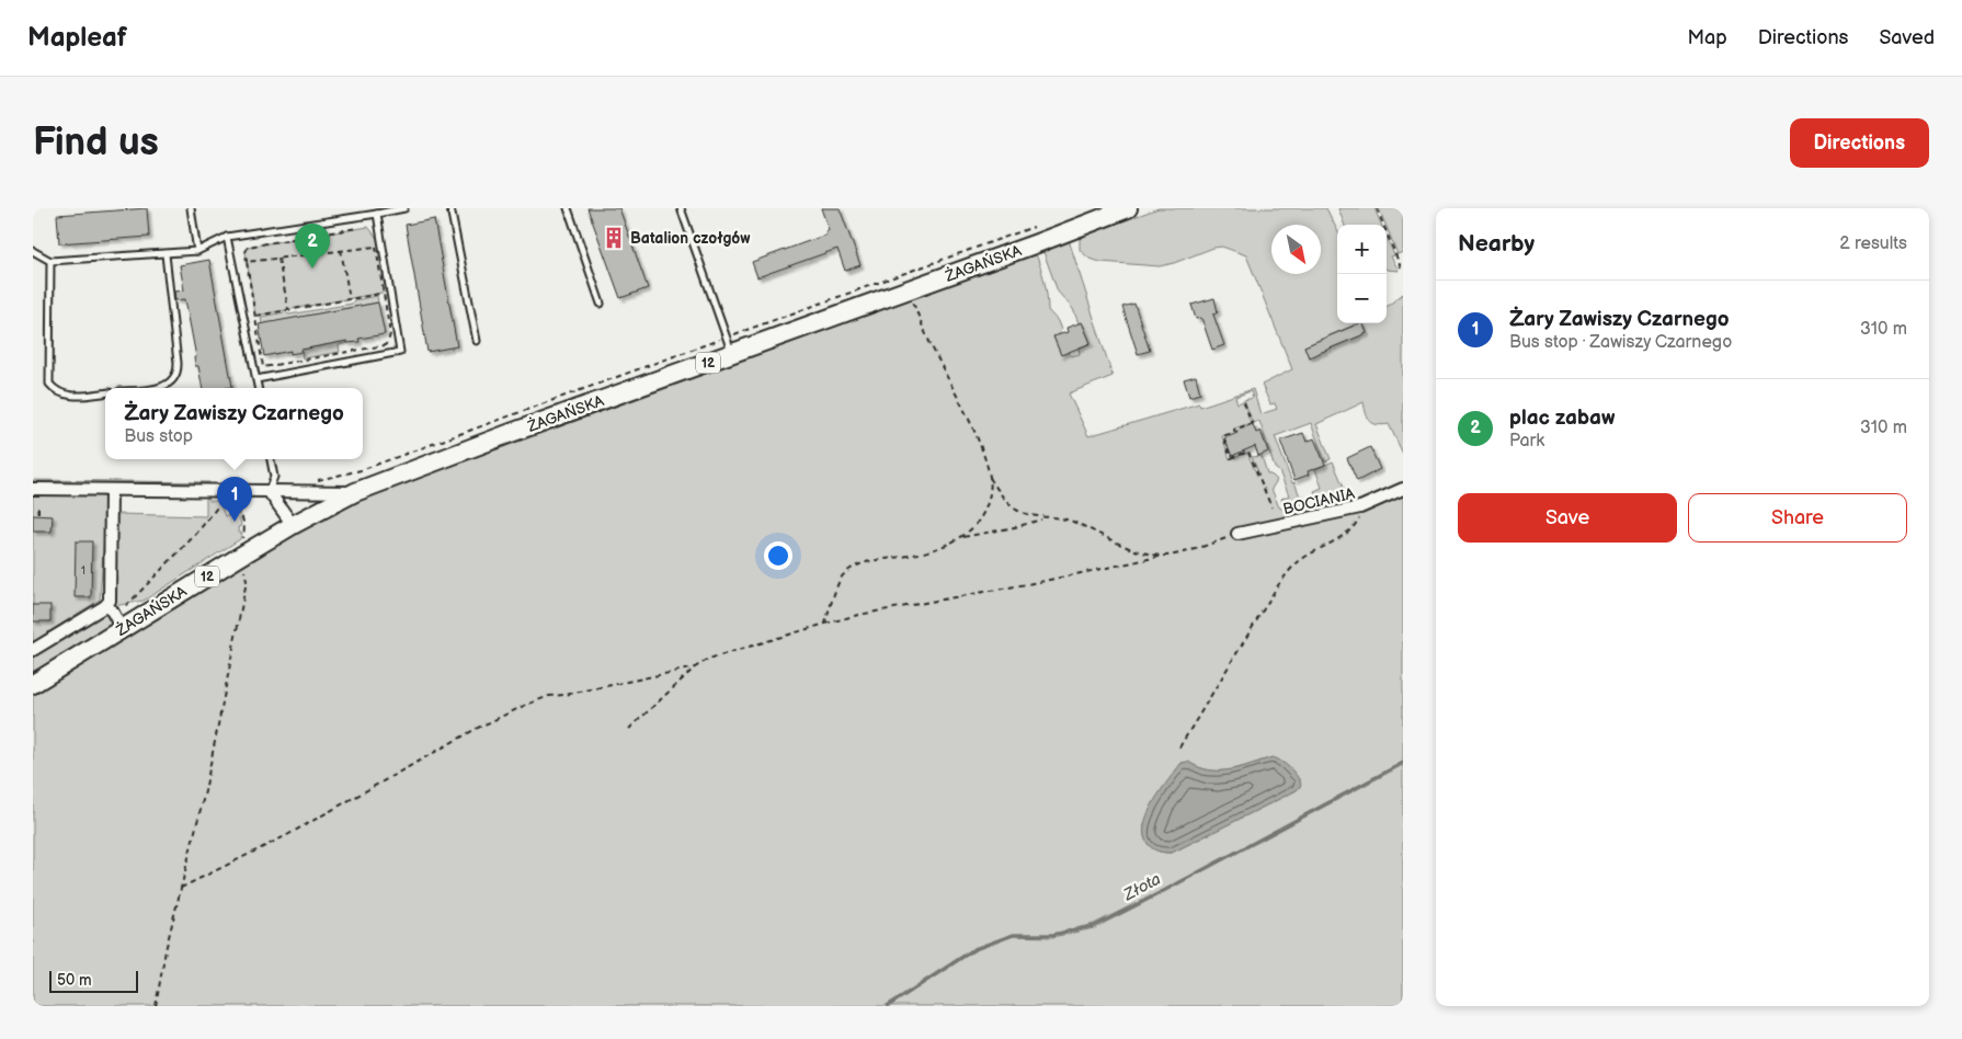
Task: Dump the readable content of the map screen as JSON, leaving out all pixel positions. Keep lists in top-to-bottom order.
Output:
{
  "streets": {
    "main road": ["ŻAGAŃSKA", "12"],
    "street": ["BOCIANIA"]
  },
  "water": ["Złota"],
  "places": {
    "building": ["Batalion czołgów"]
  },
  "house_numbers": ["1"],
  "scale_bar": "50 m",
  "north": "bottom right",
  "page": {
    "header": "Mapleaf",
    "nav": ["Map", "Directions", "Saved"],
    "buttons": [
      "Directions",
      ["Save", "Share"]
    ],
    "title": "Find us",
    "heading": ["Nearby", "2 results"],
    "pins": ["2", "1"],
    "map_buttons": ["+", "−"],
    "list": [
      {
        "mark": "1",
        "name": "Żary Zawiszy Czarnego",
        "note": "Bus stop · Zawiszy Czarnego",
        "value": "310 m"
      },
      {
        "mark": "2",
        "name": "plac zabaw",
        "note": "Park",
        "value": "310 m"
      }
    ],
    "popup": ["Żary Zawiszy Czarnego", "Bus stop"],
    "scale": "50 m"
  }
}
